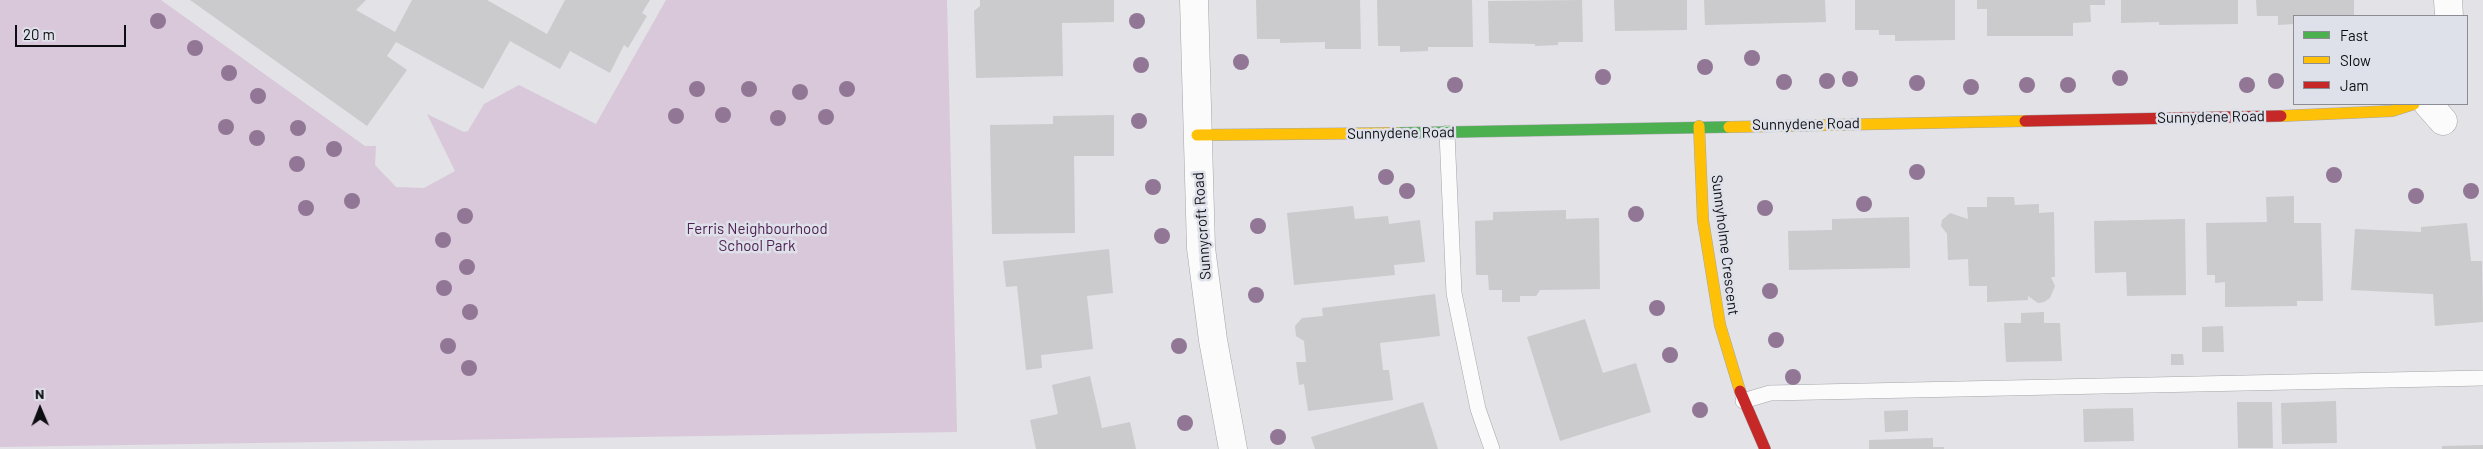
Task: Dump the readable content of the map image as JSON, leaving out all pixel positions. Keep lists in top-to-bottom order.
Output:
{
  "streets": {
    "street": ["Sunnydene Road", "Sunnycroft Road", "Sunnyholme Crescent"]
  },
  "crossings": [
    ["Sunnydene Road", "Sunnycroft Road"],
    ["Sunnydene Road", "Sunnyholme Crescent"]
  ],
  "parks": ["Ferris Neighbourhood School Park"],
  "legend": ["Fast", "Slow", "Jam"],
  "scale_bar": "20 m",
  "north": "top"
}
